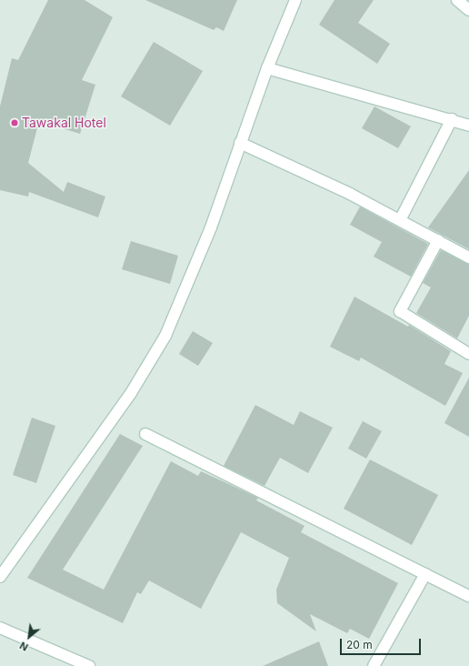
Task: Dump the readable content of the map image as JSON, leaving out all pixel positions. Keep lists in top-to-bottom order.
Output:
{
  "places": ["Tawakal Hotel"],
  "scale_bar": "20 m",
  "north": "bottom left"
}
